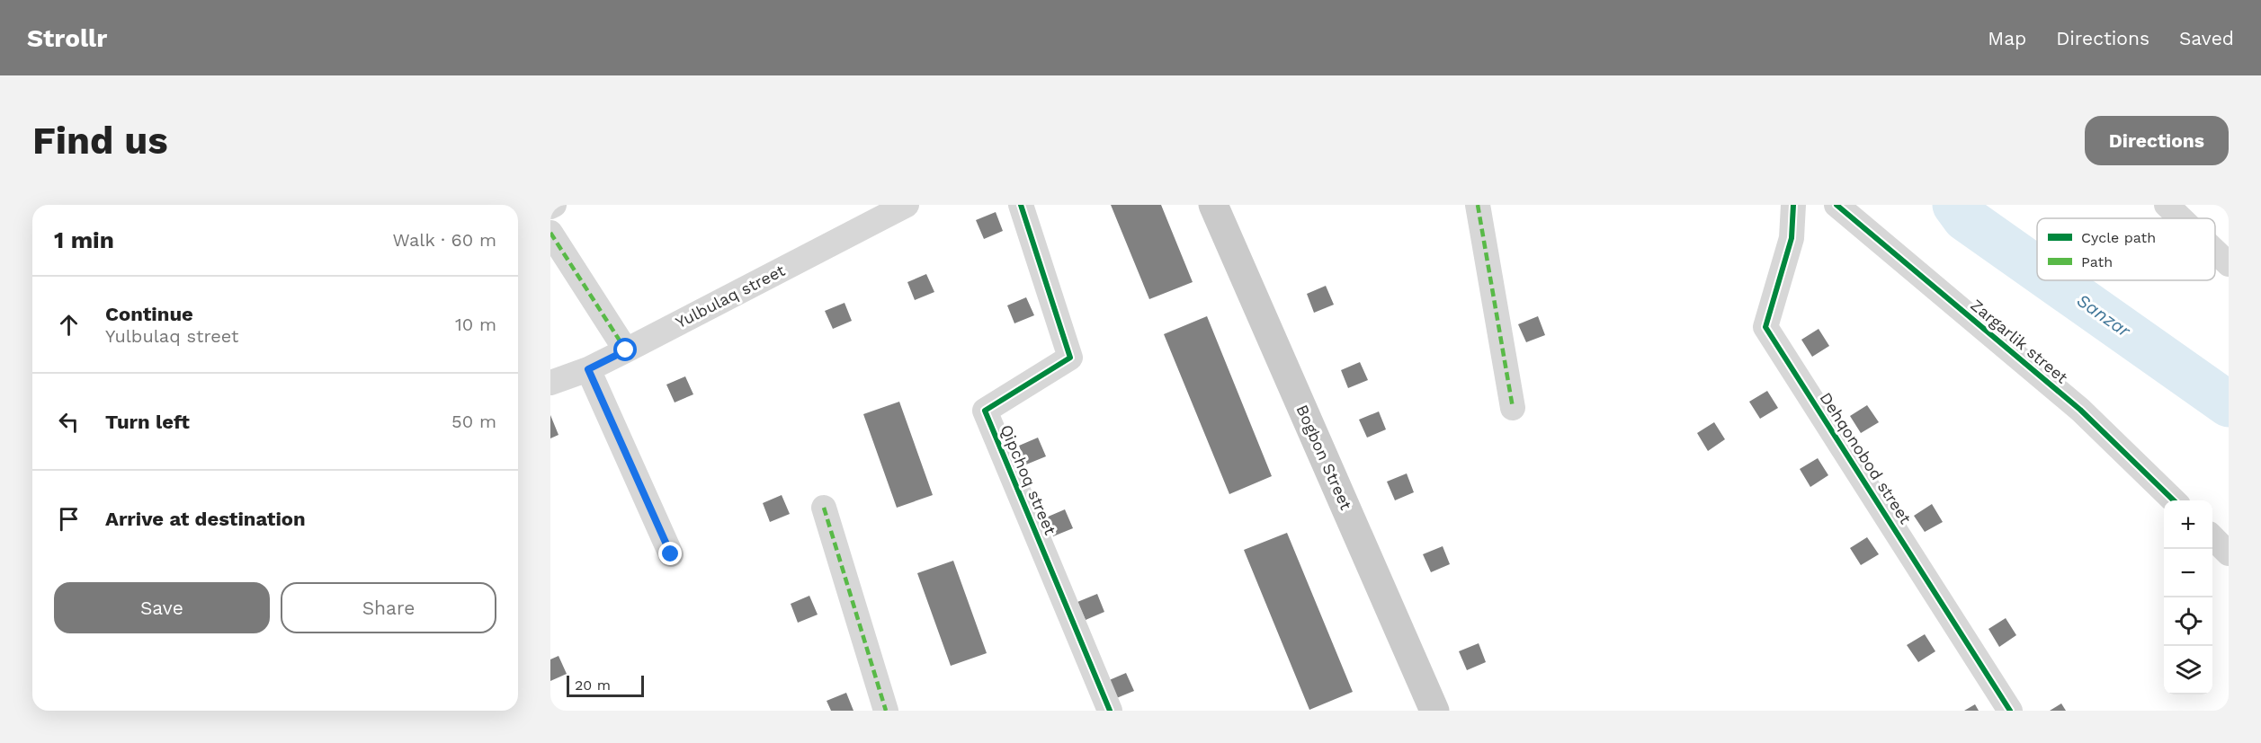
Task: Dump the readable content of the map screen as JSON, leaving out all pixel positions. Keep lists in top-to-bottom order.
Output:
{
  "streets": {
    "main road": ["Bogbon Street"],
    "street": [
      "Yulbulaq street",
      "Zargarlik street",
      "Dehqonobod street",
      "Qipchoq street"
    ]
  },
  "water": ["Sanzar"],
  "legend": ["Cycle path", "Path"],
  "scale_bar": "20 m",
  "page": {
    "header": "Strollr",
    "nav": ["Map", "Directions", "Saved"],
    "buttons": [
      "Directions",
      ["Save", "Share"]
    ],
    "title": "Find us",
    "heading": ["1 min", "Walk · 60 m"],
    "list": [
      ["Continue", "Yulbulaq street", "10 m"],
      ["Turn left", "50 m"],
      "Arrive at destination"
    ],
    "map_buttons": ["+", "−"],
    "scale": "20 m"
  }
}
